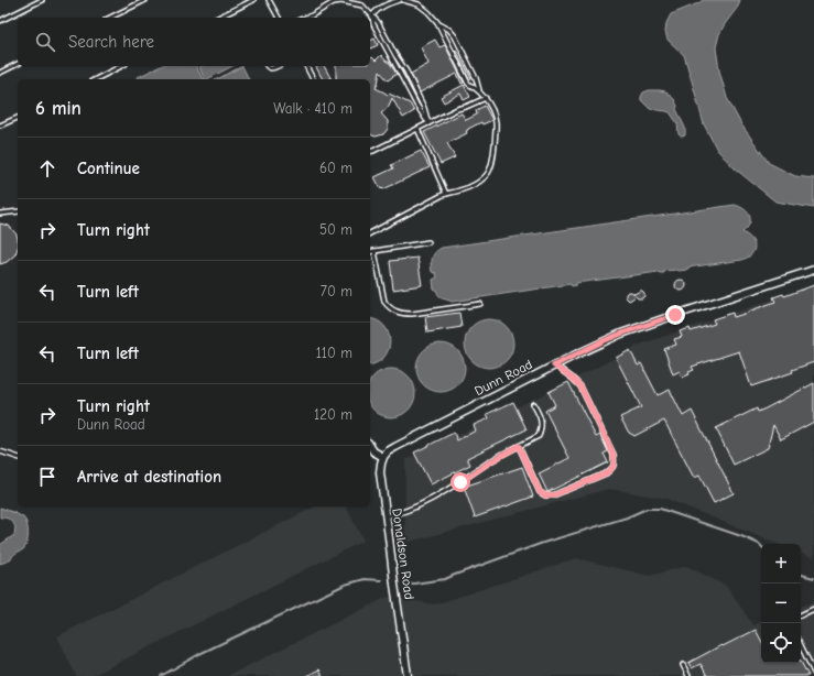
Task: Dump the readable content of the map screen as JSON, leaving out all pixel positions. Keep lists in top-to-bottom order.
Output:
{
  "streets": {
    "street": ["Dunn Road", "Donaldson Road"]
  },
  "crossings": [
    ["Dunn Road", "Donaldson Road"]
  ],
  "page": {
    "search": "Search here",
    "heading": ["6 min", "Walk · 410 m"],
    "list": [
      ["Continue", "60 m"],
      ["Turn right", "50 m"],
      ["Turn left", "70 m"],
      ["Turn left", "110 m"],
      ["Turn right", "Dunn Road", "120 m"],
      "Arrive at destination"
    ],
    "map_buttons": ["+", "−"]
  }
}
